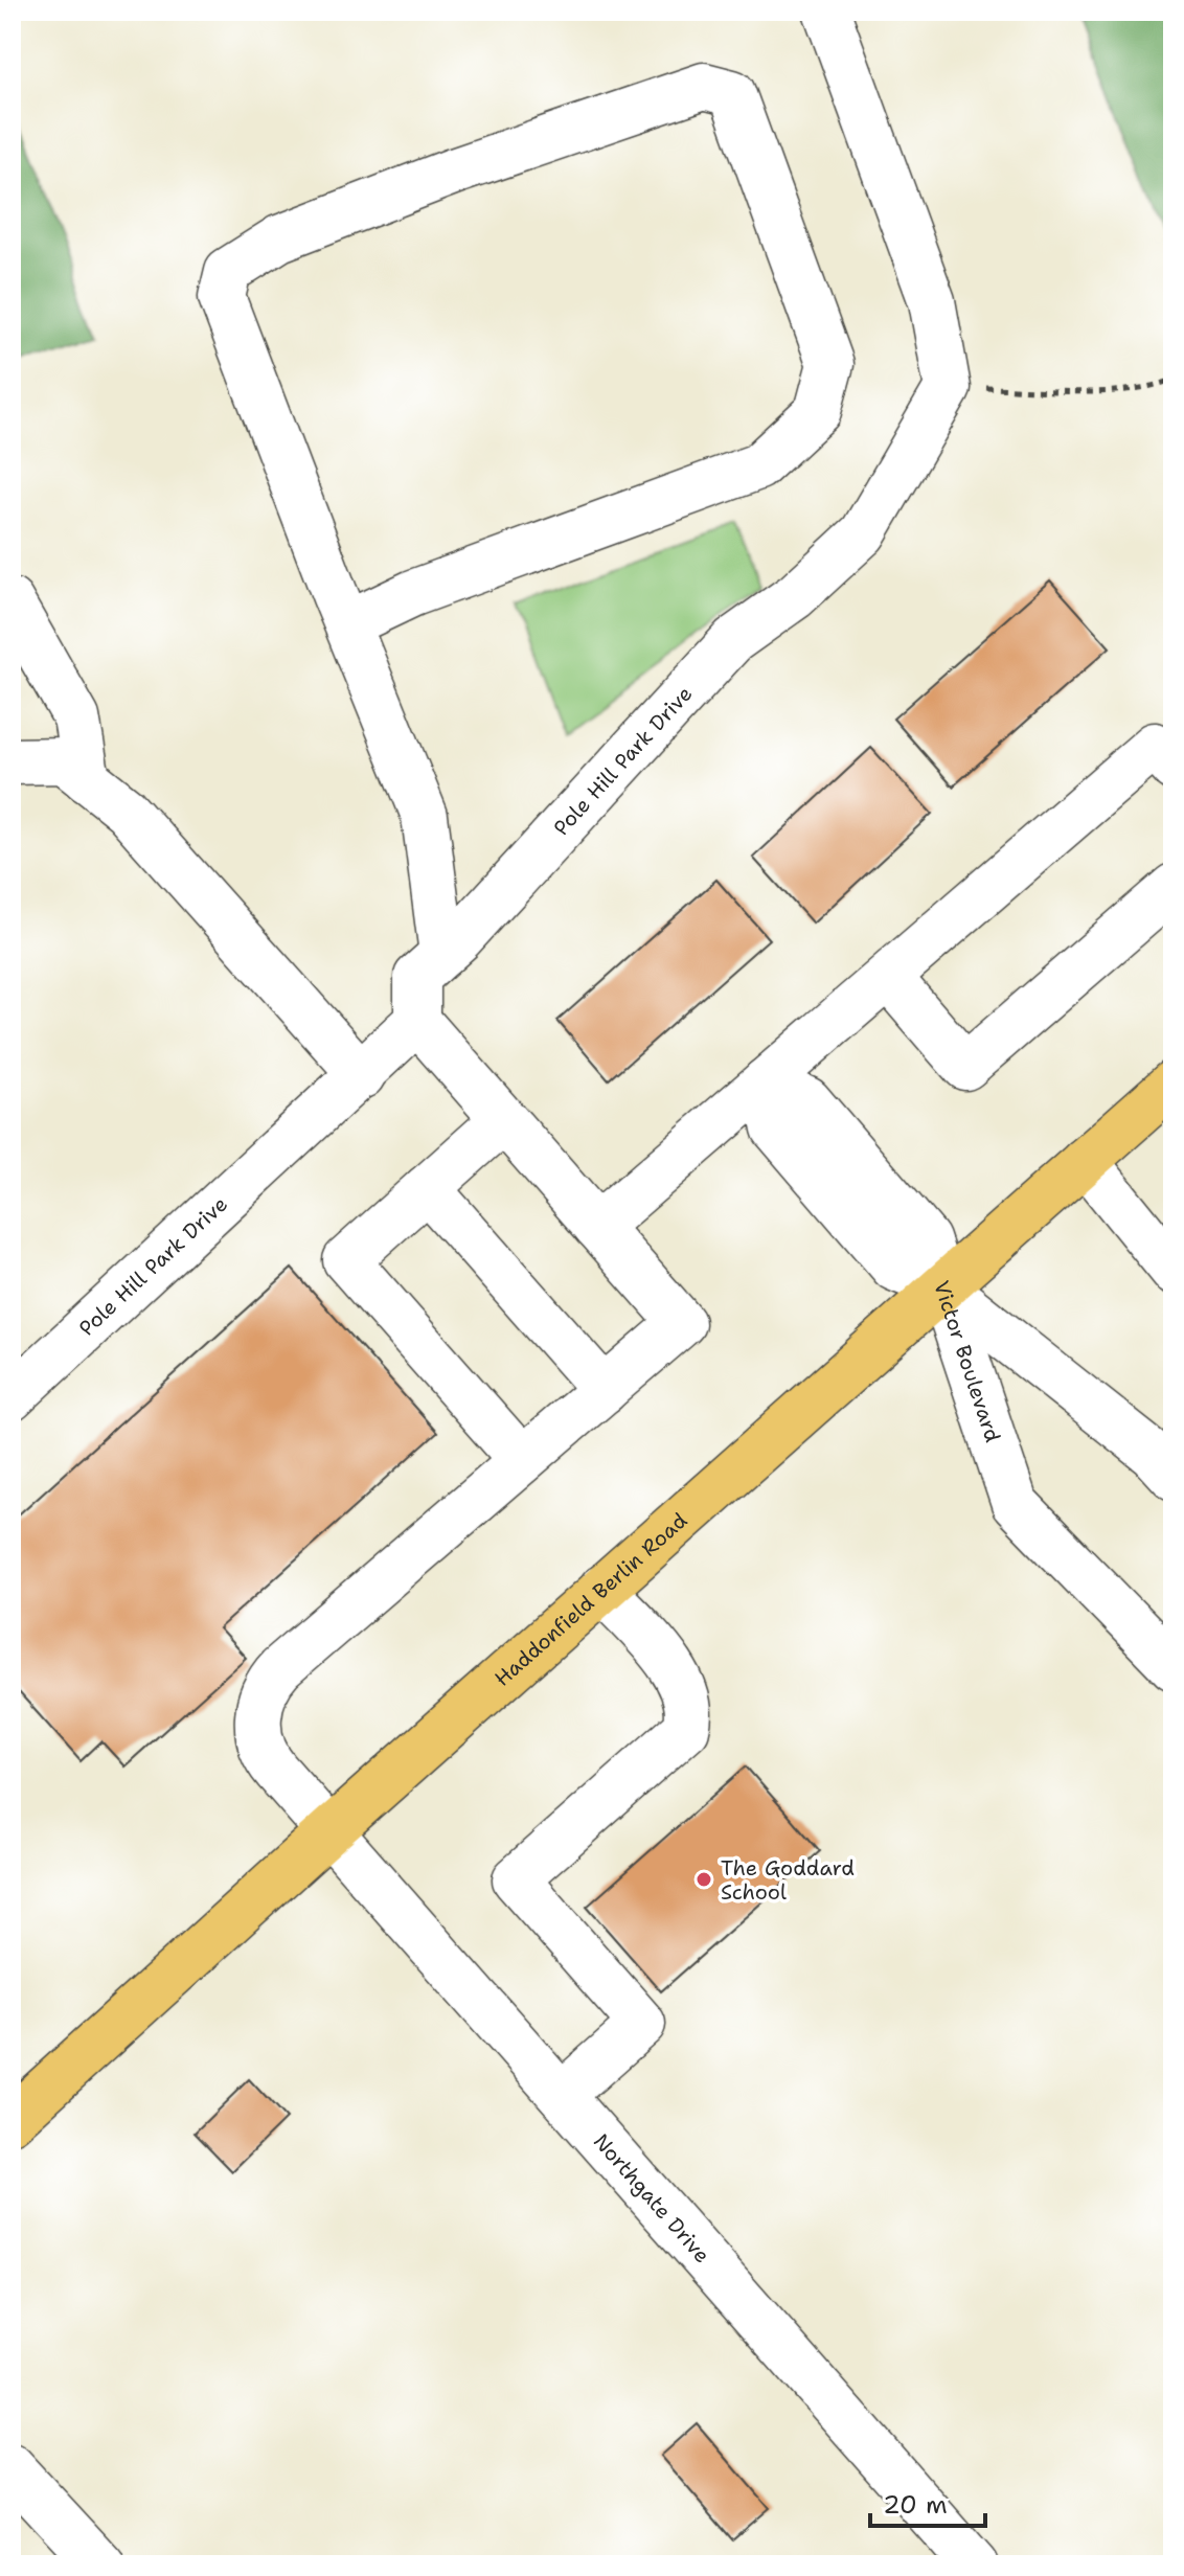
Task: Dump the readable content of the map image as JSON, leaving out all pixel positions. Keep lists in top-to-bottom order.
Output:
{
  "streets": {
    "main road": ["Haddonfield Berlin Road"],
    "street": ["Pole Hill Park Drive", "Victor Boulevard", "Northgate Drive"]
  },
  "crossings": [
    ["Victor Boulevard", "Haddonfield Berlin Road"],
    ["Haddonfield Berlin Road", "Northgate Drive"]
  ],
  "places": ["The Goddard School"],
  "scale_bar": "20 m"
}
